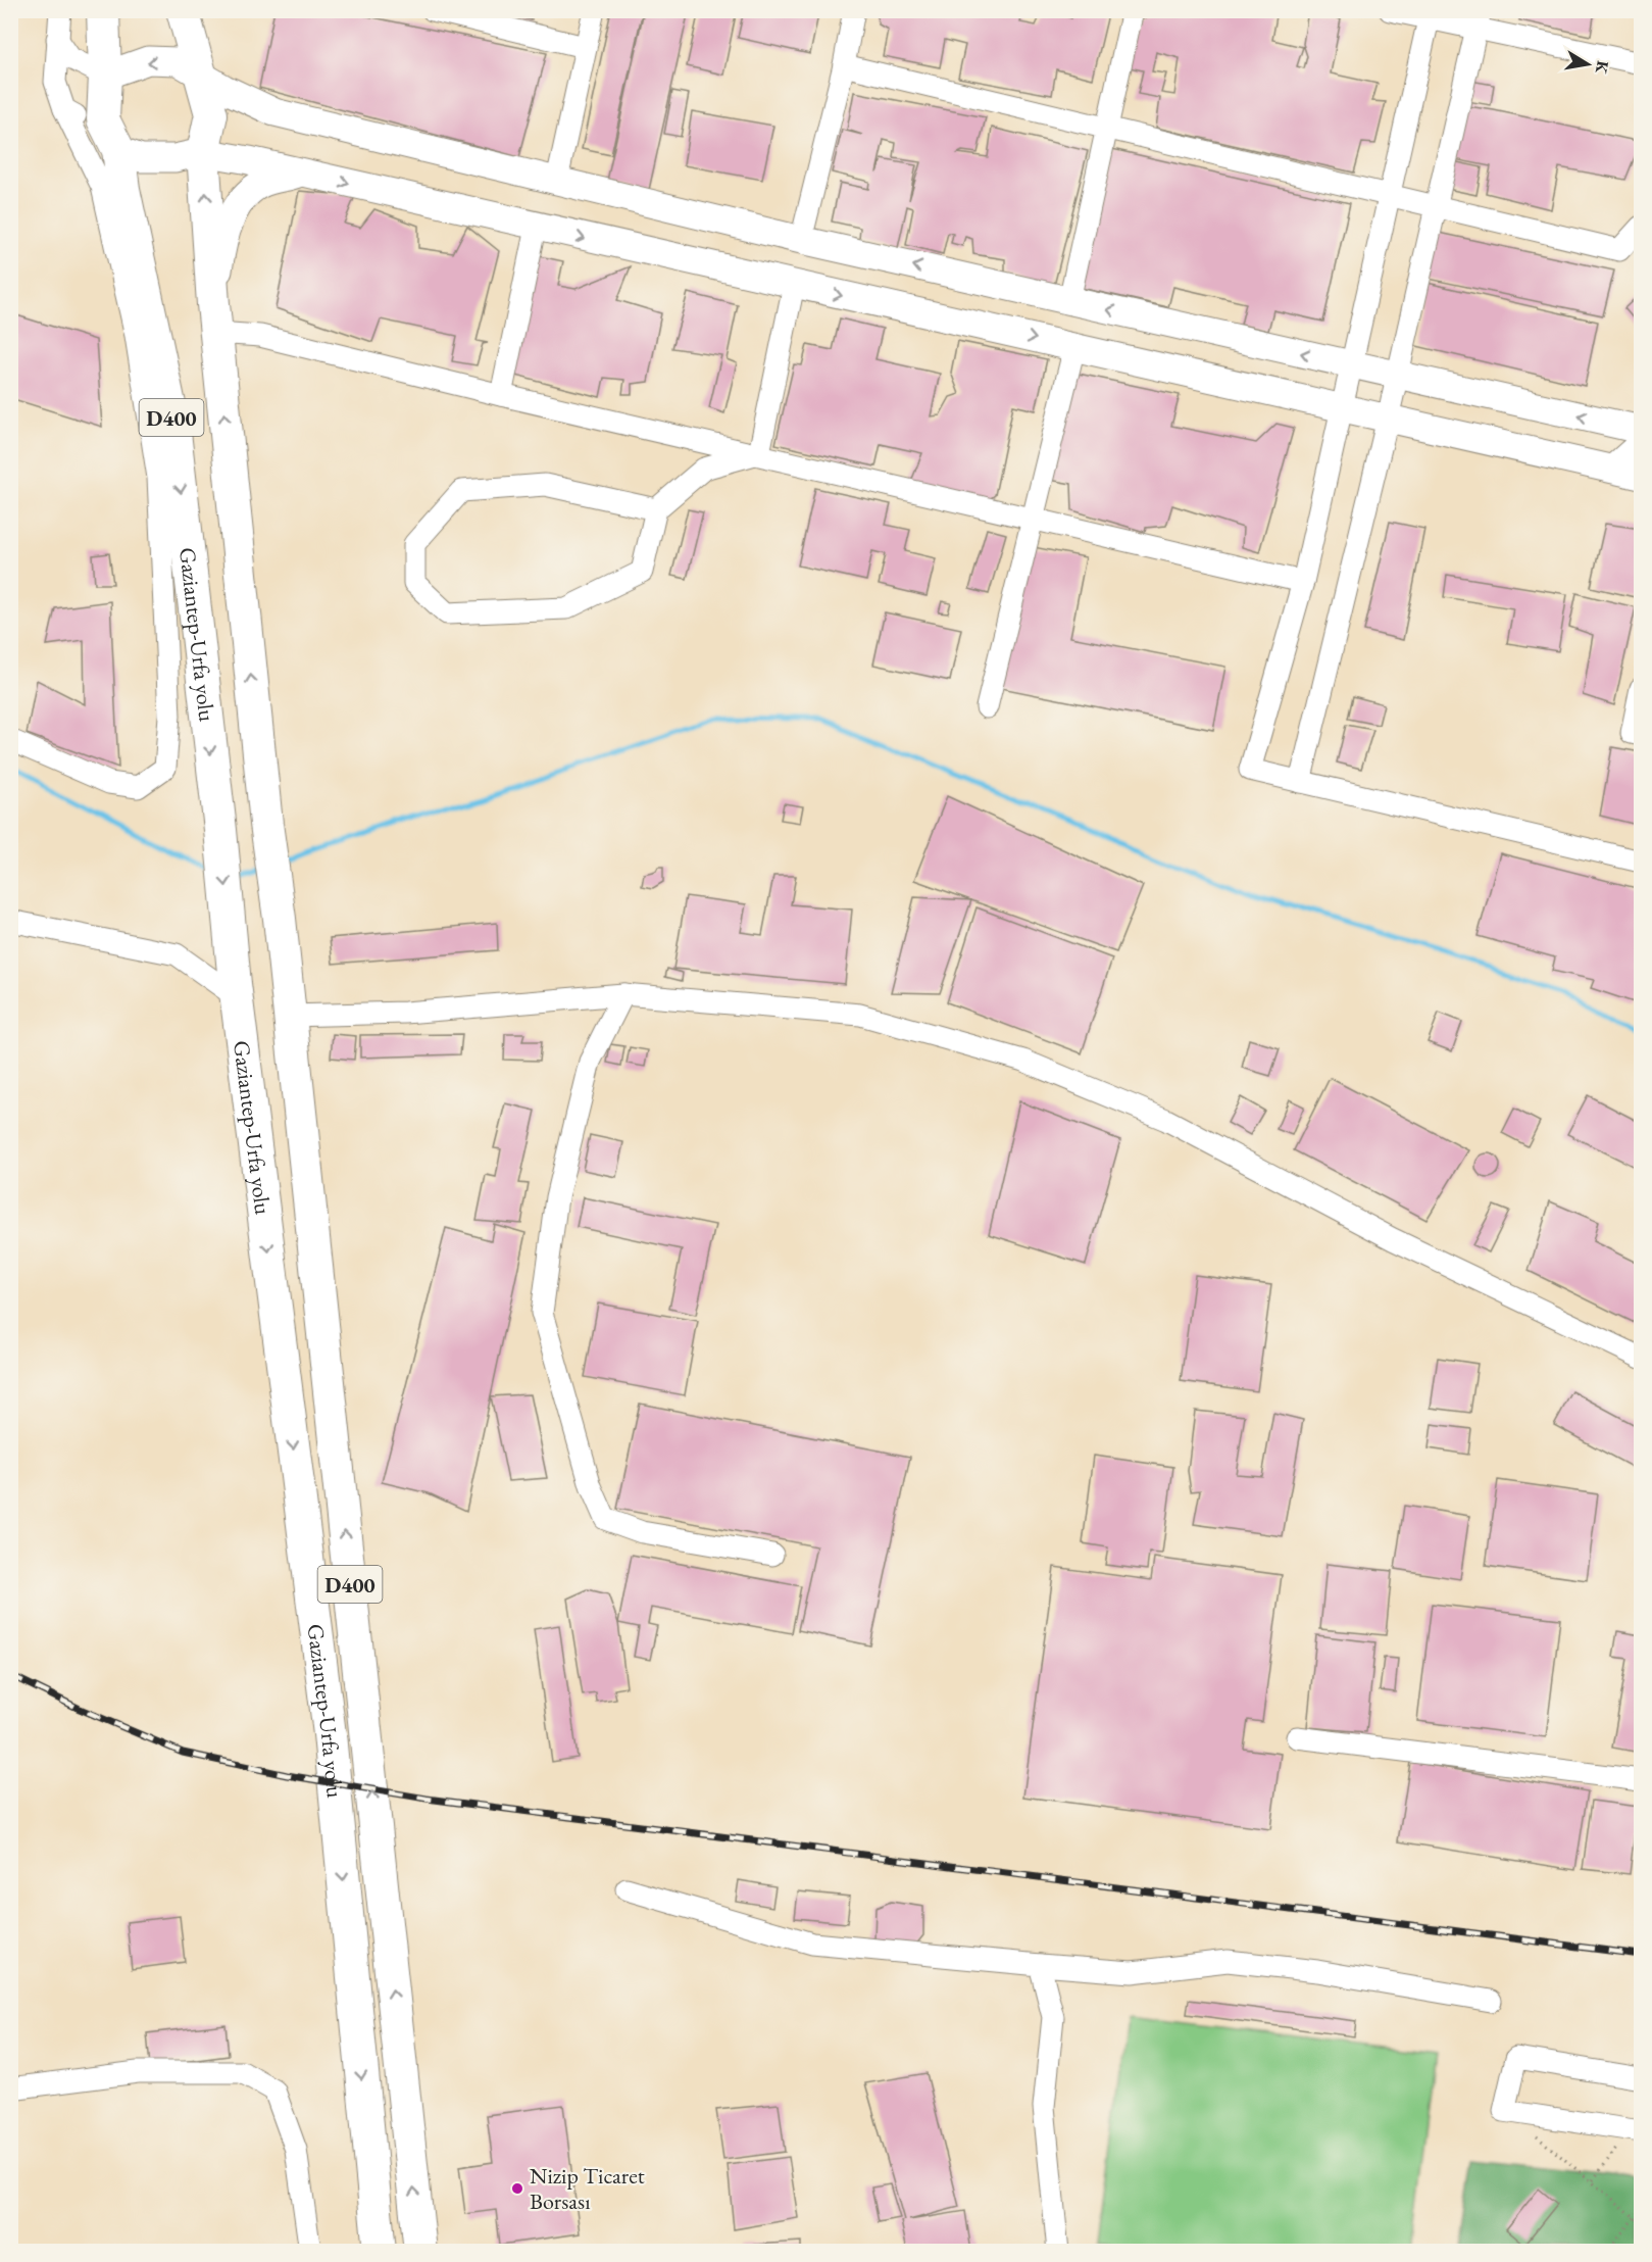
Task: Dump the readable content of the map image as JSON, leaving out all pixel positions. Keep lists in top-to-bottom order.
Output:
{
  "streets": {
    "highway": ["D400", "Gaziantep-Urfa yolu"]
  },
  "places": ["Nizip Ticaret Borsası"],
  "north": "right"
}
